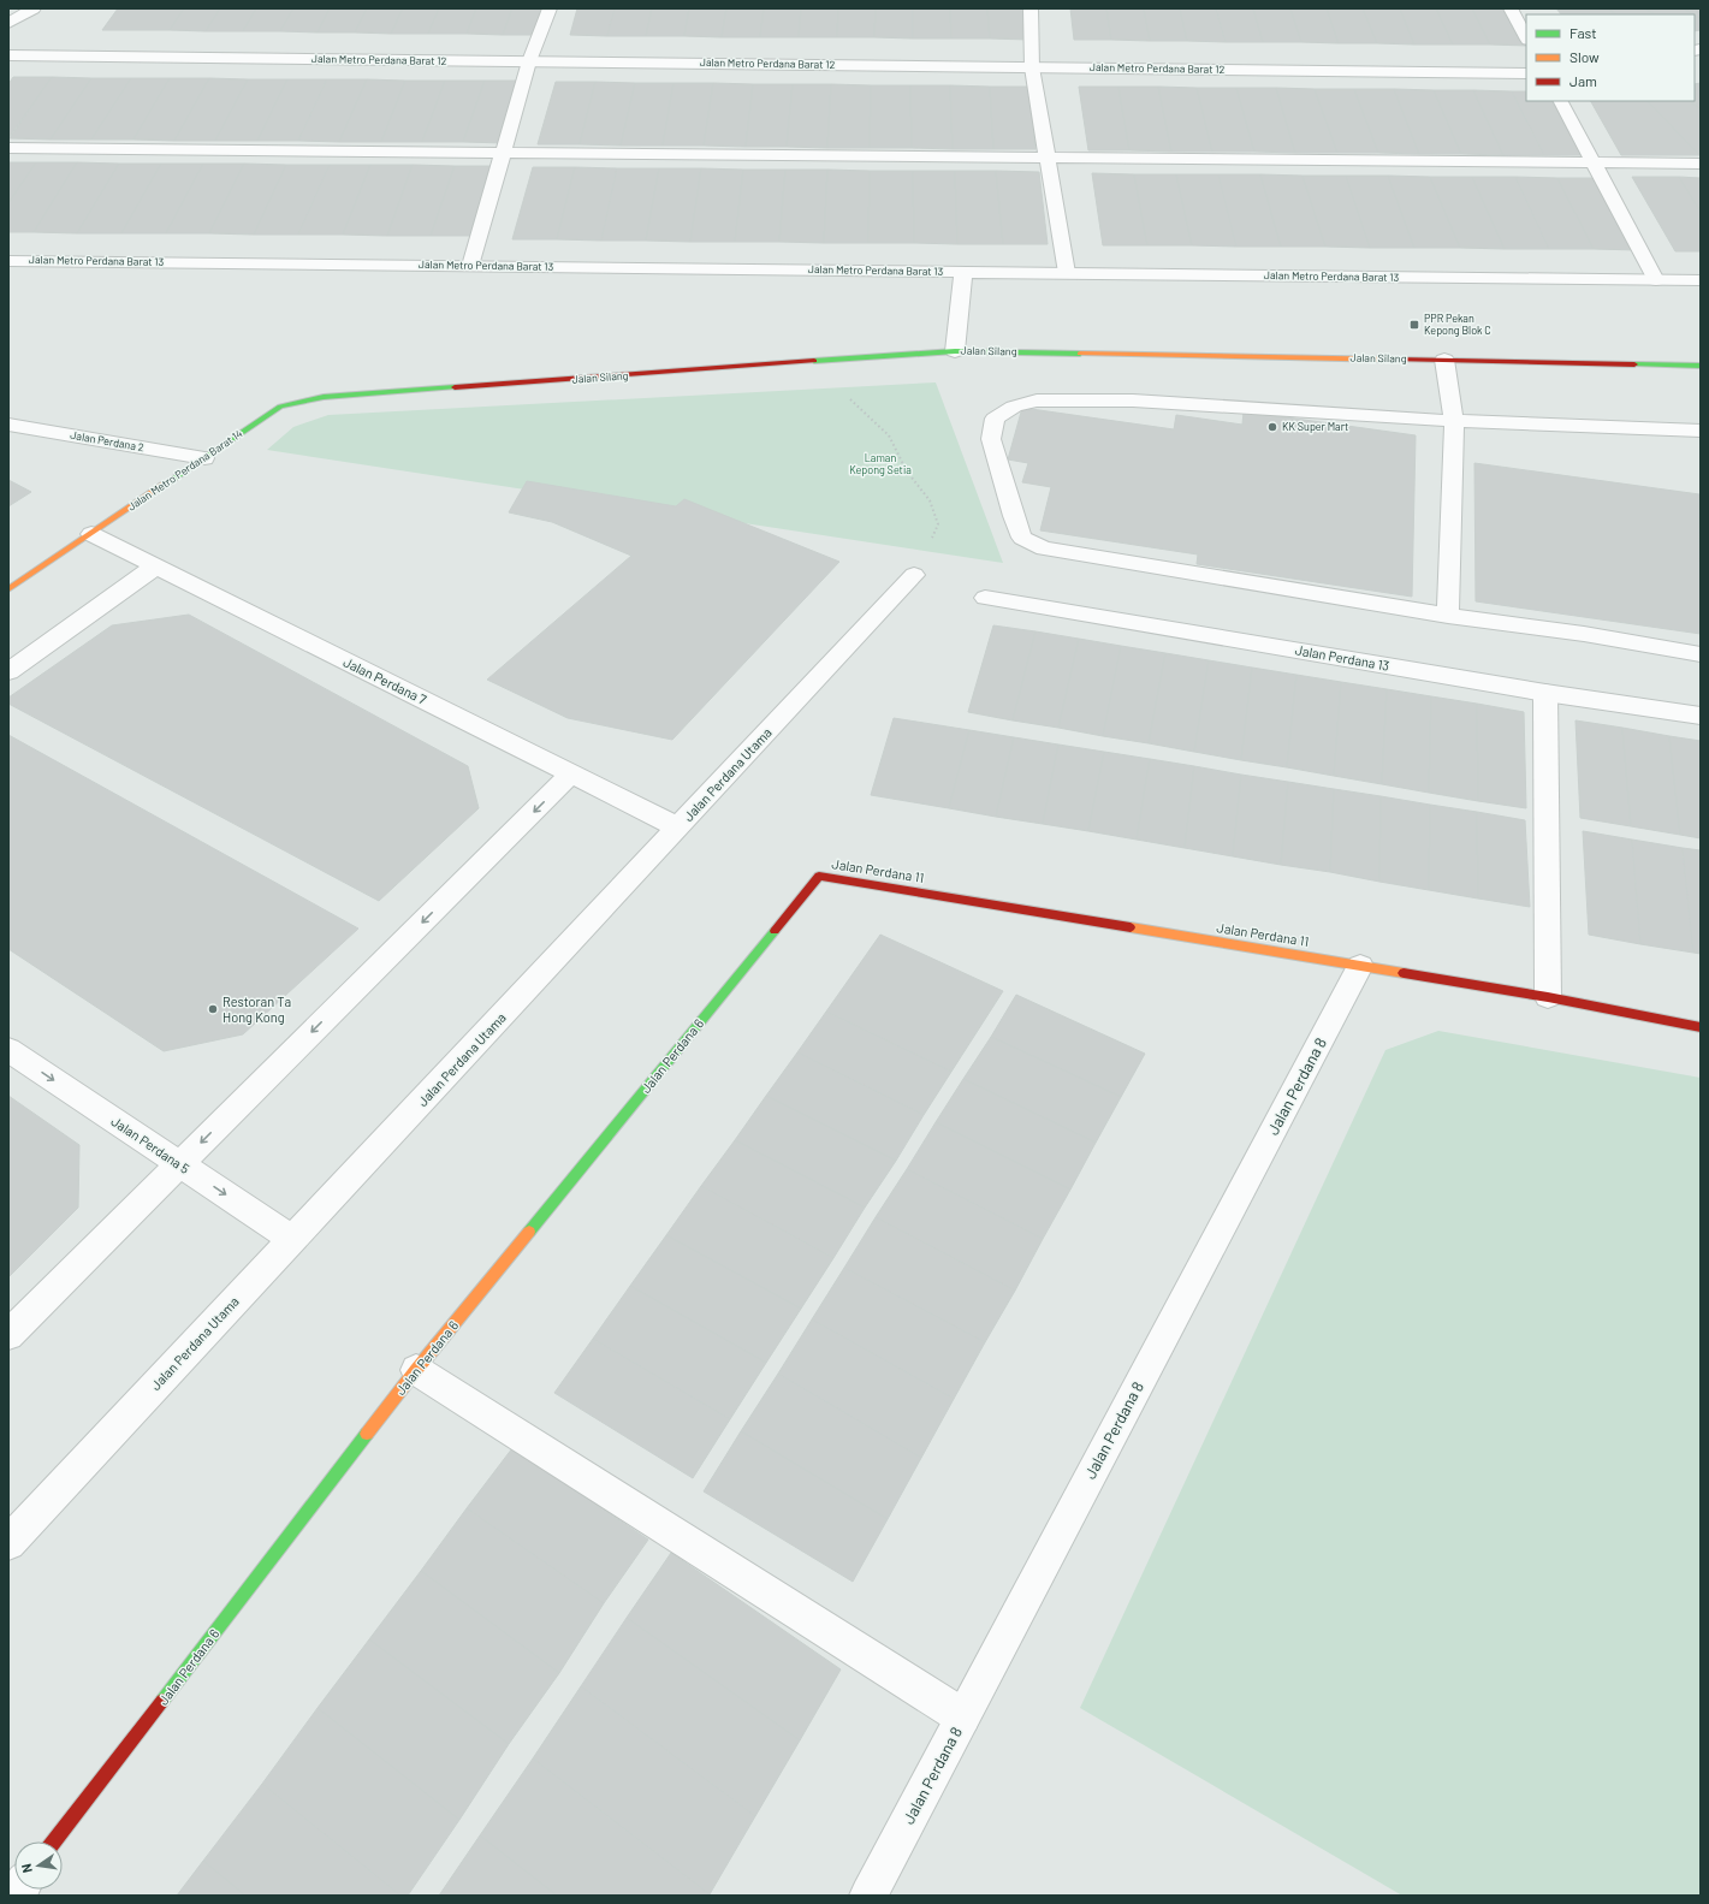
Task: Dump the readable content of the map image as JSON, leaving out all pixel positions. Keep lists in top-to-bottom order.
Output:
{
  "streets": {
    "street": [
      "Jalan Metro Perdana Barat 12",
      "Jalan Metro Perdana Barat 13",
      "Jalan Silang",
      "Jalan Perdana 2",
      "Jalan Metro Perdana Barat 14",
      "Jalan Perdana 13",
      "Jalan Perdana 7",
      "Jalan Perdana Utama",
      "Jalan Perdana 11",
      "Jalan Perdana 6",
      "Jalan Perdana 8",
      "Jalan Perdana 5"
    ]
  },
  "crossings": [
    ["Jalan Metro Perdana Barat 13", "Jalan Silang"],
    ["Jalan Silang", "Jalan Metro Perdana Barat 14"],
    ["Jalan Perdana 2", "Jalan Metro Perdana Barat 14"],
    ["Jalan Metro Perdana Barat 14", "Jalan Perdana 7"],
    ["Jalan Perdana 7", "Jalan Perdana Utama"],
    ["Jalan Perdana Utama", "Jalan Perdana 5"],
    ["Jalan Perdana 11", "Jalan Perdana 6"],
    ["Jalan Perdana 11", "Jalan Perdana 8"]
  ],
  "one_way": ["Jalan Perdana 5"],
  "parks": ["Laman Kepong Setia"],
  "places": {
    "transit": ["PPR Pekan Kepong Blok C"],
    "other": ["KK Super Mart", "Restoran Ta Hong Kong"]
  },
  "legend": ["Fast", "Slow", "Jam"],
  "north": "left"
}
